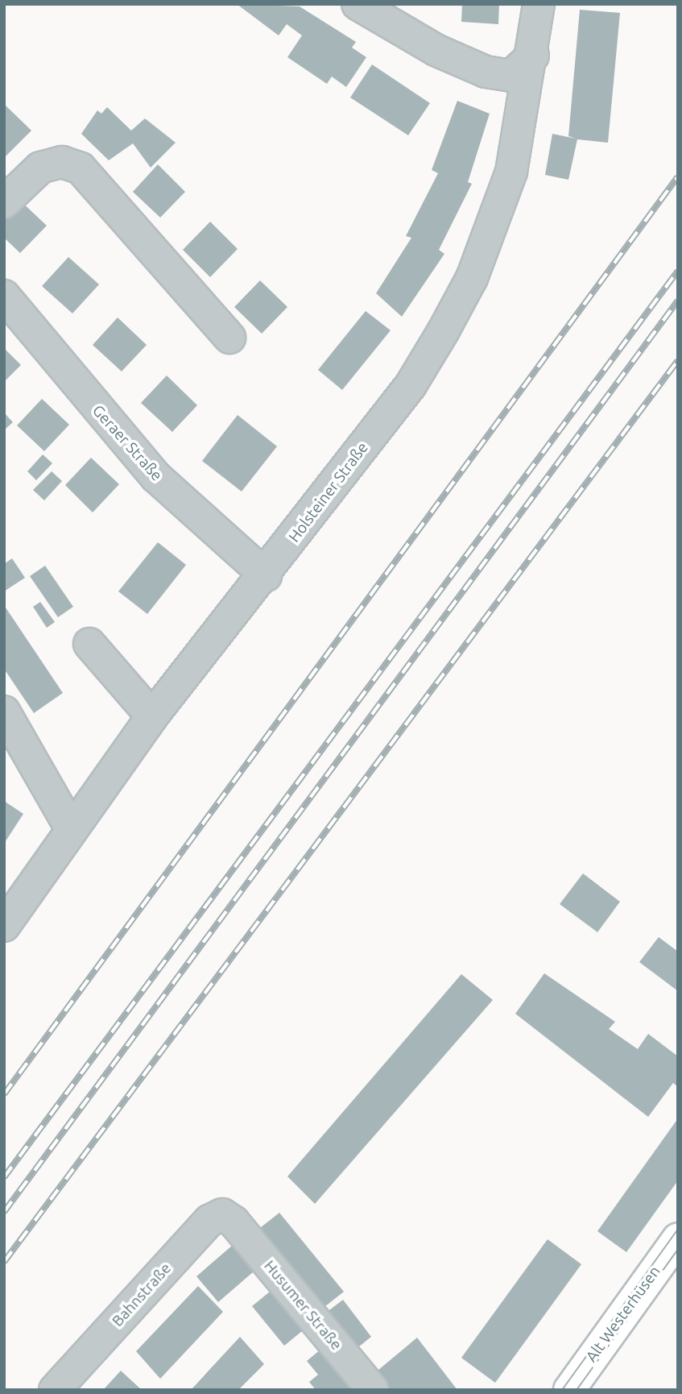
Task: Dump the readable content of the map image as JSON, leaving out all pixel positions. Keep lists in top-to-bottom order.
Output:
{
  "streets": {
    "main road": ["Alt Westerhüsen"],
    "street": [
      "Geraer Straße",
      "Holsteiner Straße",
      "Bahnstraße",
      "Husumer Straße"
    ]
  },
  "crossings": [
    ["Geraer Straße", "Holsteiner Straße"],
    ["Bahnstraße", "Husumer Straße"]
  ]
}
